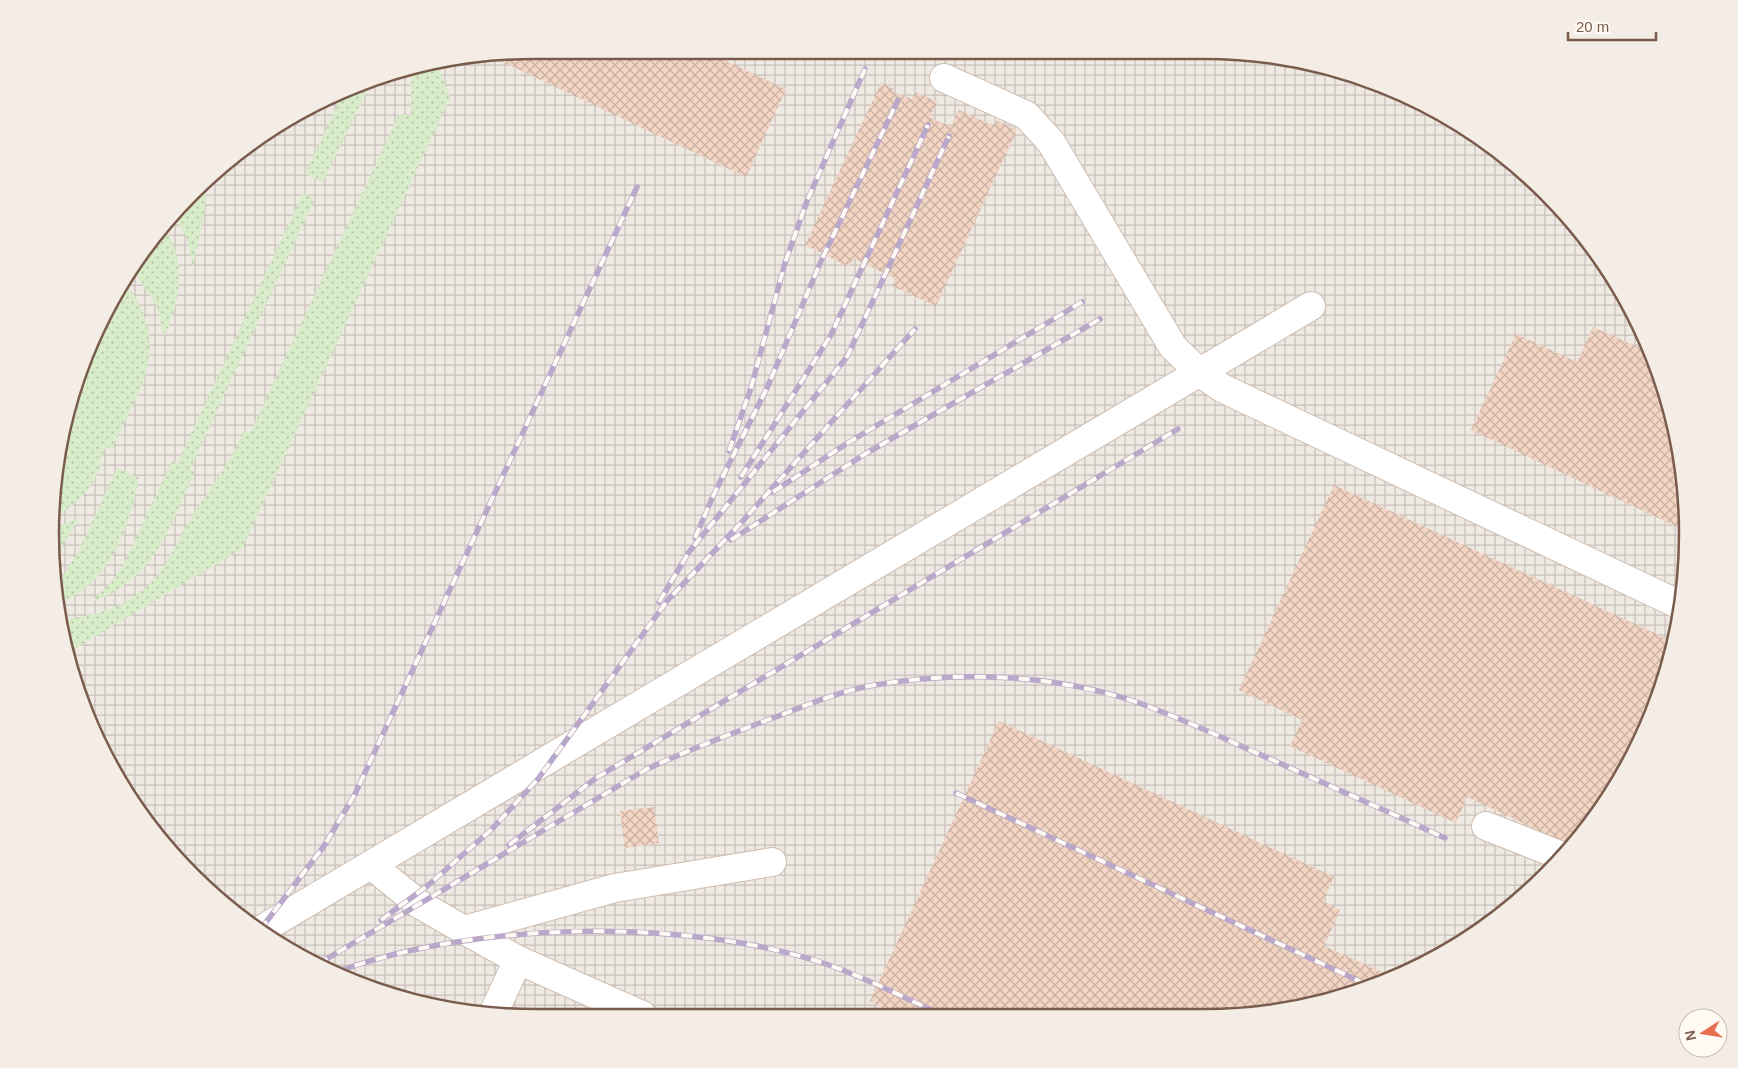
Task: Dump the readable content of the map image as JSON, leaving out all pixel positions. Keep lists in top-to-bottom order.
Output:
{
  "scale_bar": "20 m",
  "north": "left"
}
